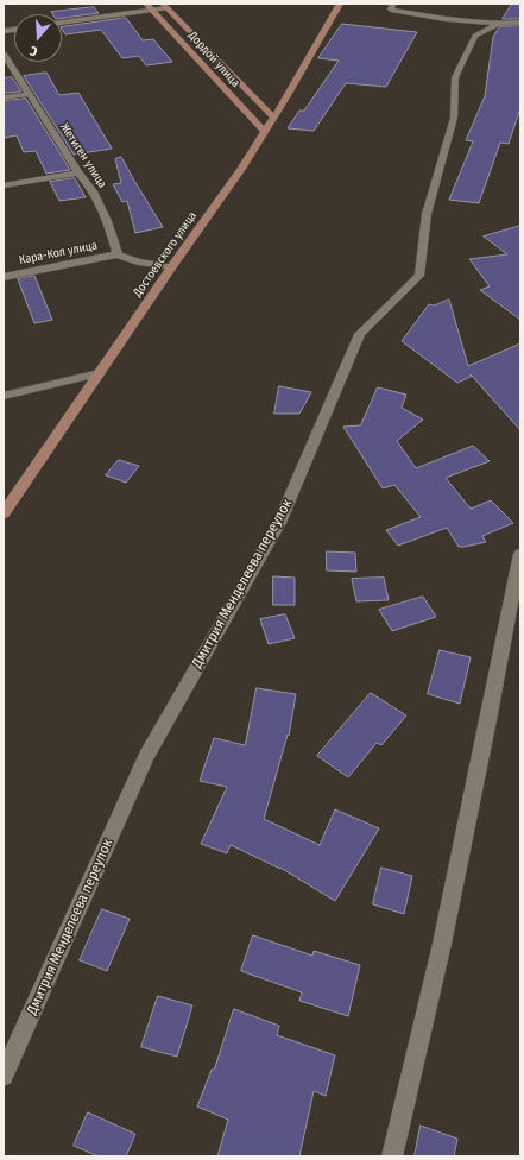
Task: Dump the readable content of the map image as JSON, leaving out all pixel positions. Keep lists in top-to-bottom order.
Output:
{
  "streets": {
    "street": [
      "Дордой улица",
      "Жетиген улица",
      "Кара-Кол улица",
      "Достоевского улица",
      "Дмитрия Менделеева переулок"
    ]
  },
  "crossings": [
    ["Дордой улица", "Достоевского улица"],
    ["Жетиген улица", "Кара-Кол улица"]
  ],
  "north": "bottom"
}
